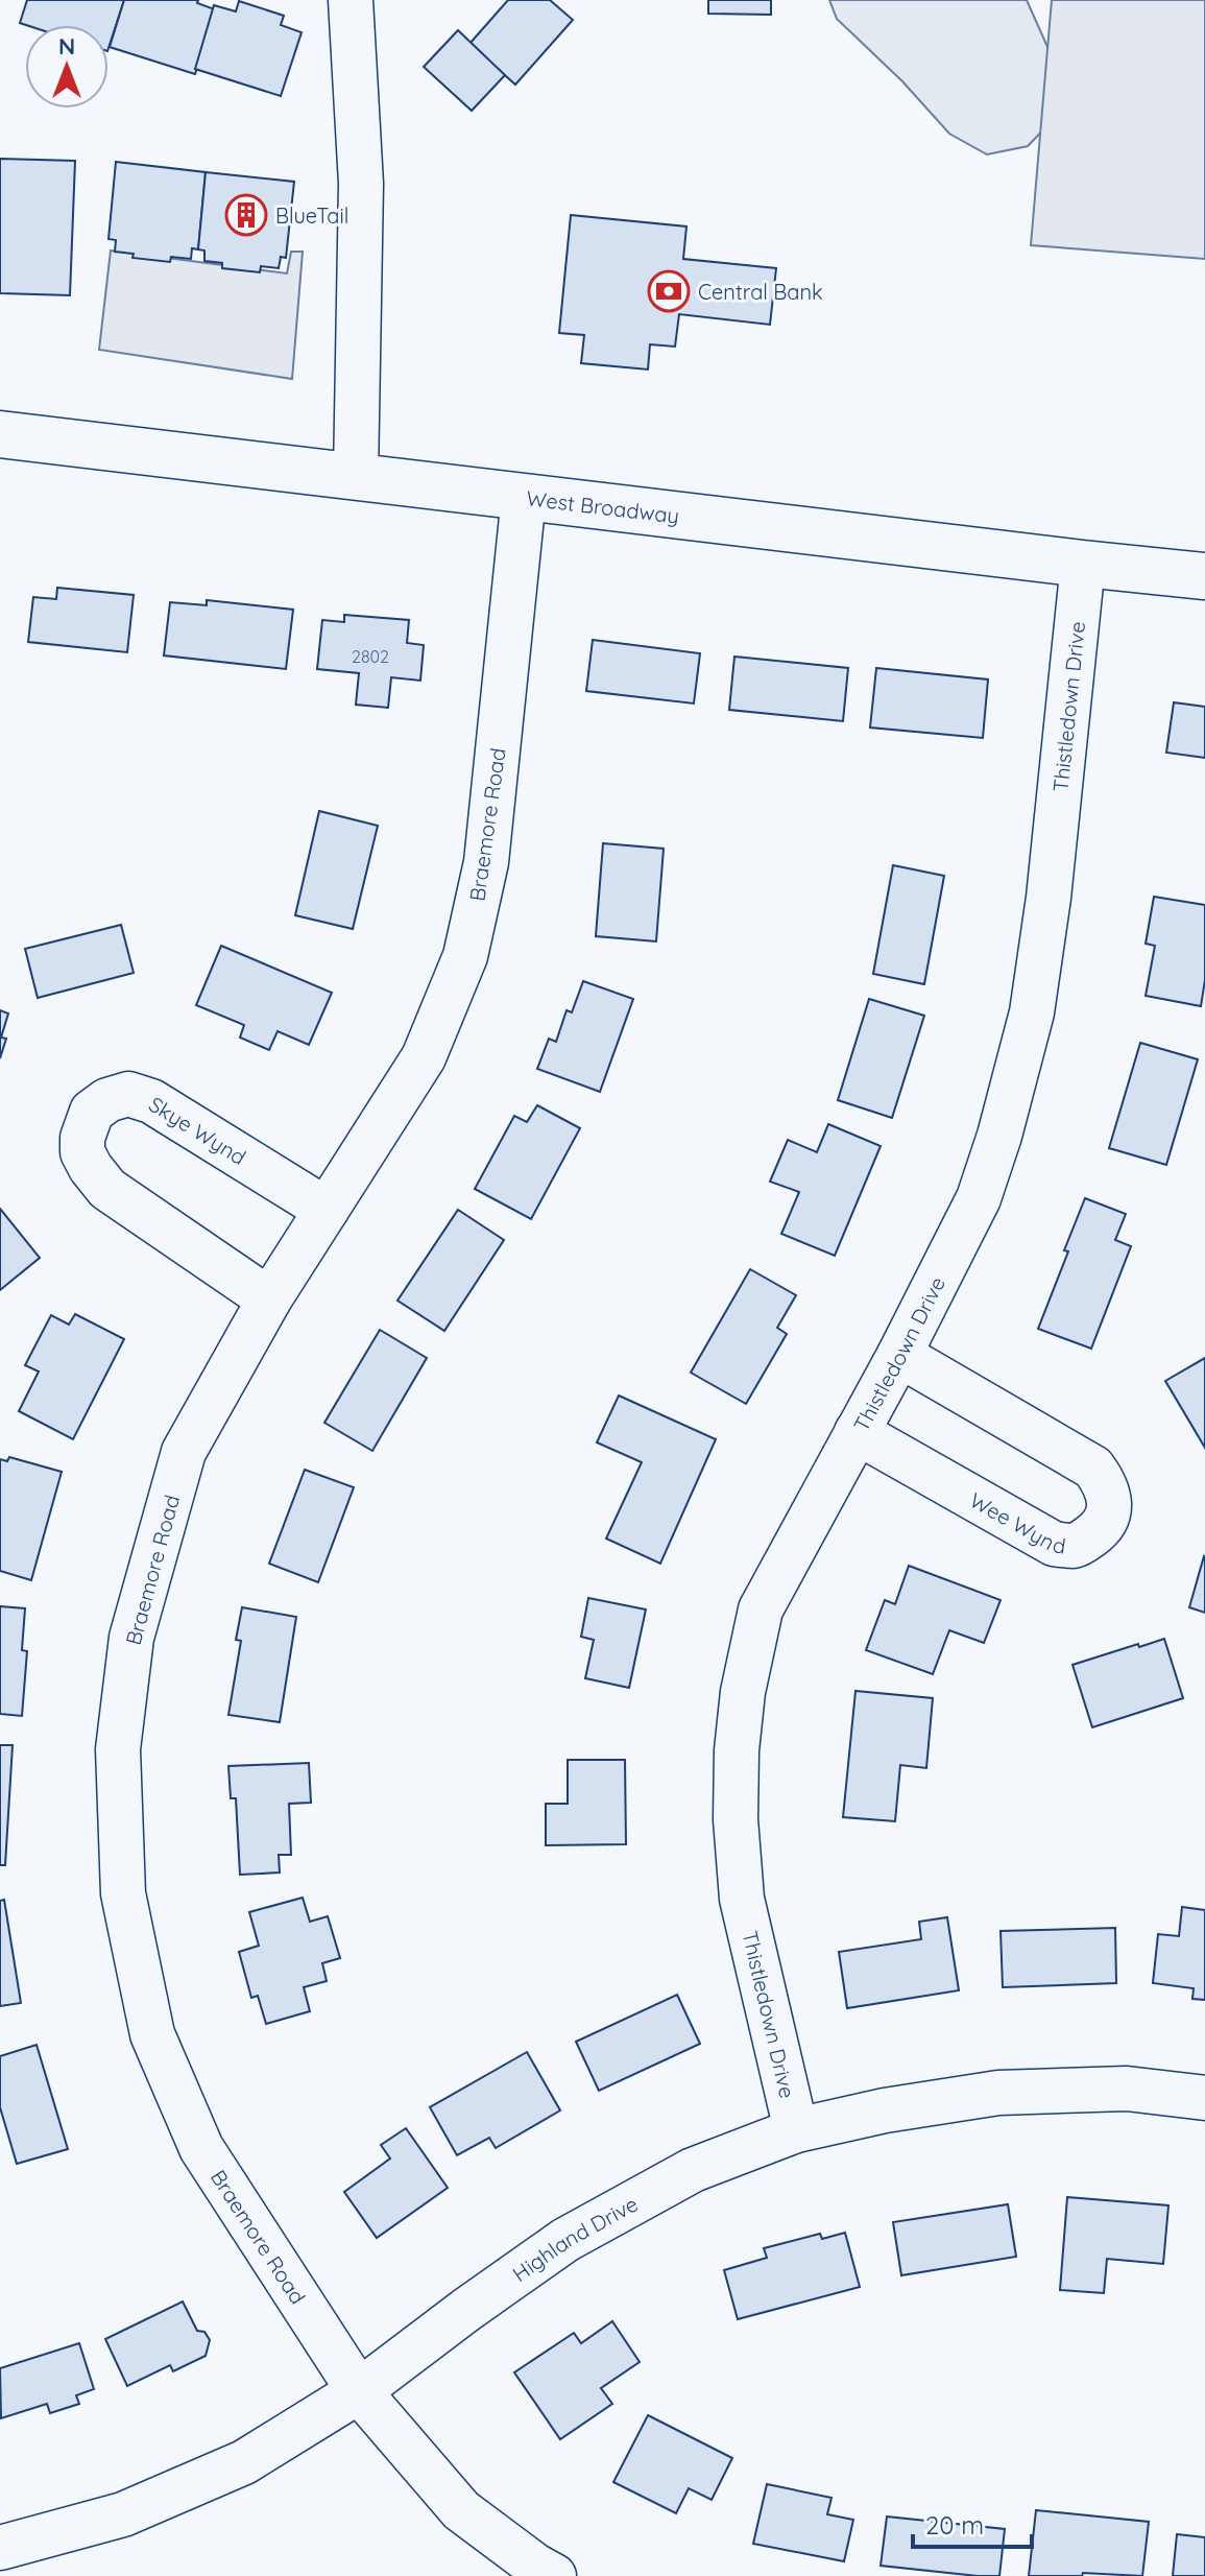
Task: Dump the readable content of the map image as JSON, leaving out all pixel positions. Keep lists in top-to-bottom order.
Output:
{
  "streets": {
    "main road": ["West Broadway"],
    "street": [
      "Thistledown Drive",
      "Braemore Road",
      "Skye Wynd",
      "Wee Wynd",
      "Highland Drive"
    ]
  },
  "crossings": [
    ["West Broadway", "Thistledown Drive"],
    ["West Broadway", "Braemore Road"],
    ["Thistledown Drive", "Wee Wynd"],
    ["Thistledown Drive", "Highland Drive"],
    ["Braemore Road", "Skye Wynd"],
    ["Braemore Road", "Highland Drive"]
  ],
  "places": {
    "building": ["BlueTail"],
    "bank": ["Central Bank"]
  },
  "house_numbers": ["2802"],
  "scale_bar": "20 m",
  "north": "top"
}
